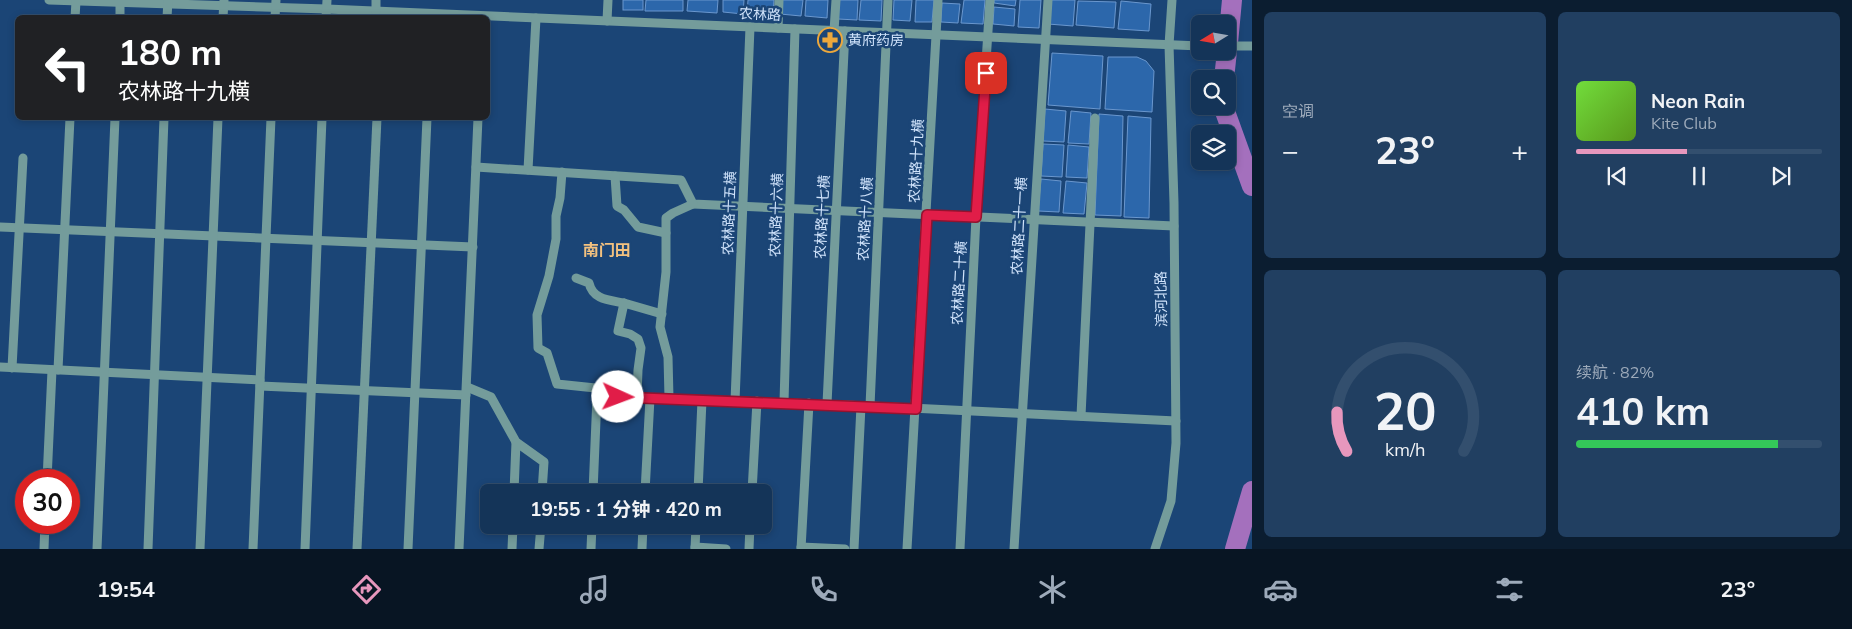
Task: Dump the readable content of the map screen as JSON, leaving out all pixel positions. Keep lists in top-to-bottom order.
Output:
{
  "streets": {
    "street": [
      "农林路",
      "农林路十九横",
      "农林路十五横",
      "农林路十六横",
      "农林路十七横",
      "农林路十八横",
      "农林路二十一横",
      "农林路二十横",
      "滨河北路"
    ]
  },
  "crossings": [
    ["农林路", "农林路十九横"],
    ["农林路", "农林路十五横"],
    ["农林路", "农林路十六横"],
    ["农林路", "农林路十七横"],
    ["农林路", "农林路十八横"],
    ["农林路", "农林路二十一横"],
    ["农林路", "农林路二十横"],
    ["农林路", "滨河北路"]
  ],
  "districts": ["南门田"],
  "places": {
    "pharmacy": ["黄府药房"]
  },
  "north": "left",
  "page": {
    "tile": [
      "空调",
      ["续航 · 82%", "410 km"]
    ],
    "turn": ["180 m", "农林路十九横"],
    "song": ["Neon Rain", "Kite Club"],
    "heat": ["−", "23°", "+"],
    "limit": "30",
    "trip": "19:55 · 1 分钟 · 420 m",
    "tabs": ["19:54", "23°"],
    "gauge": ["20", "km/h"]
  }
}
